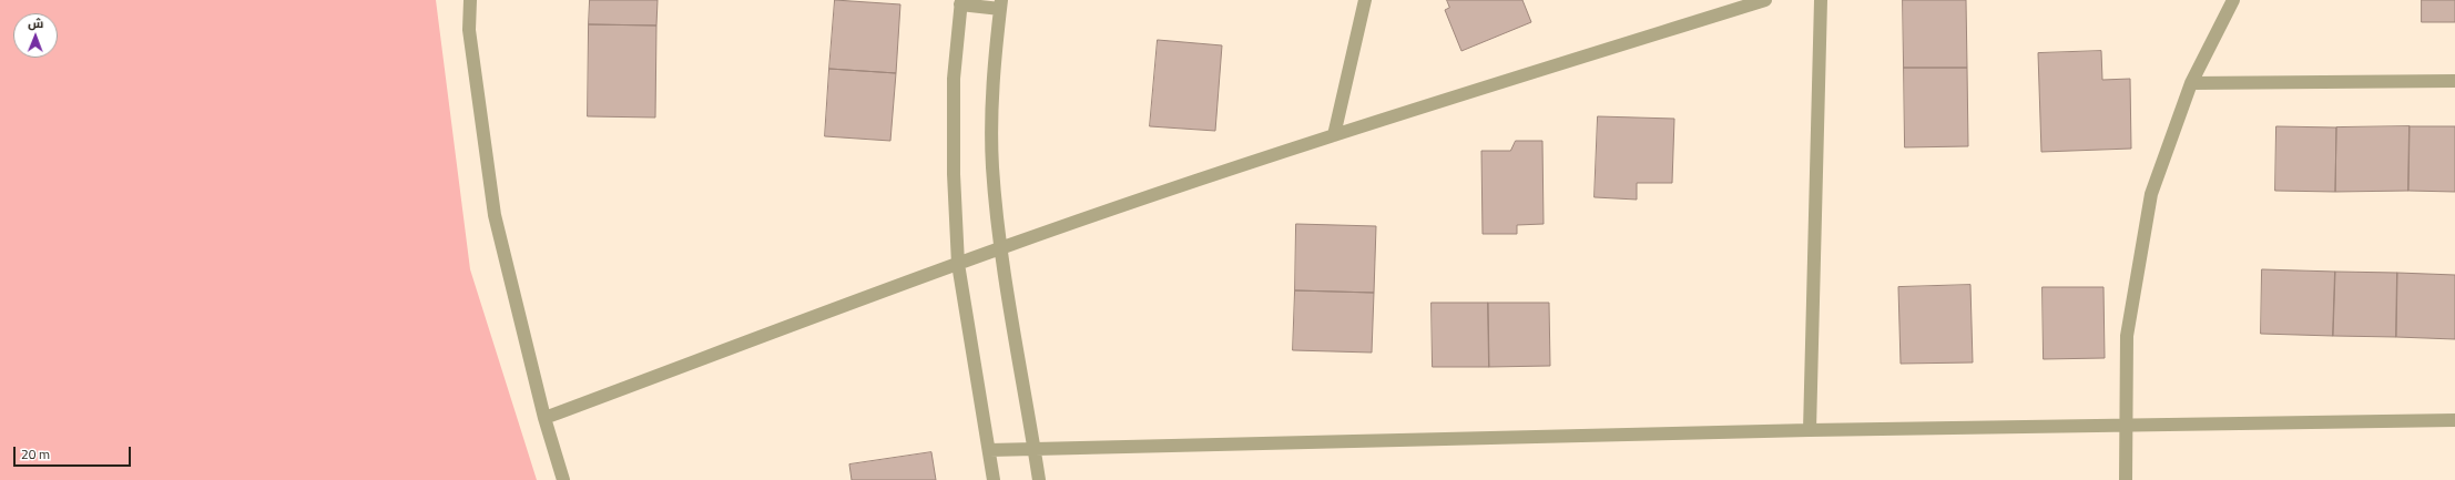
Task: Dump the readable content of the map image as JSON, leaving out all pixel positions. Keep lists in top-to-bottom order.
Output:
{
  "scale_bar": "20 m",
  "north": "top"
}
